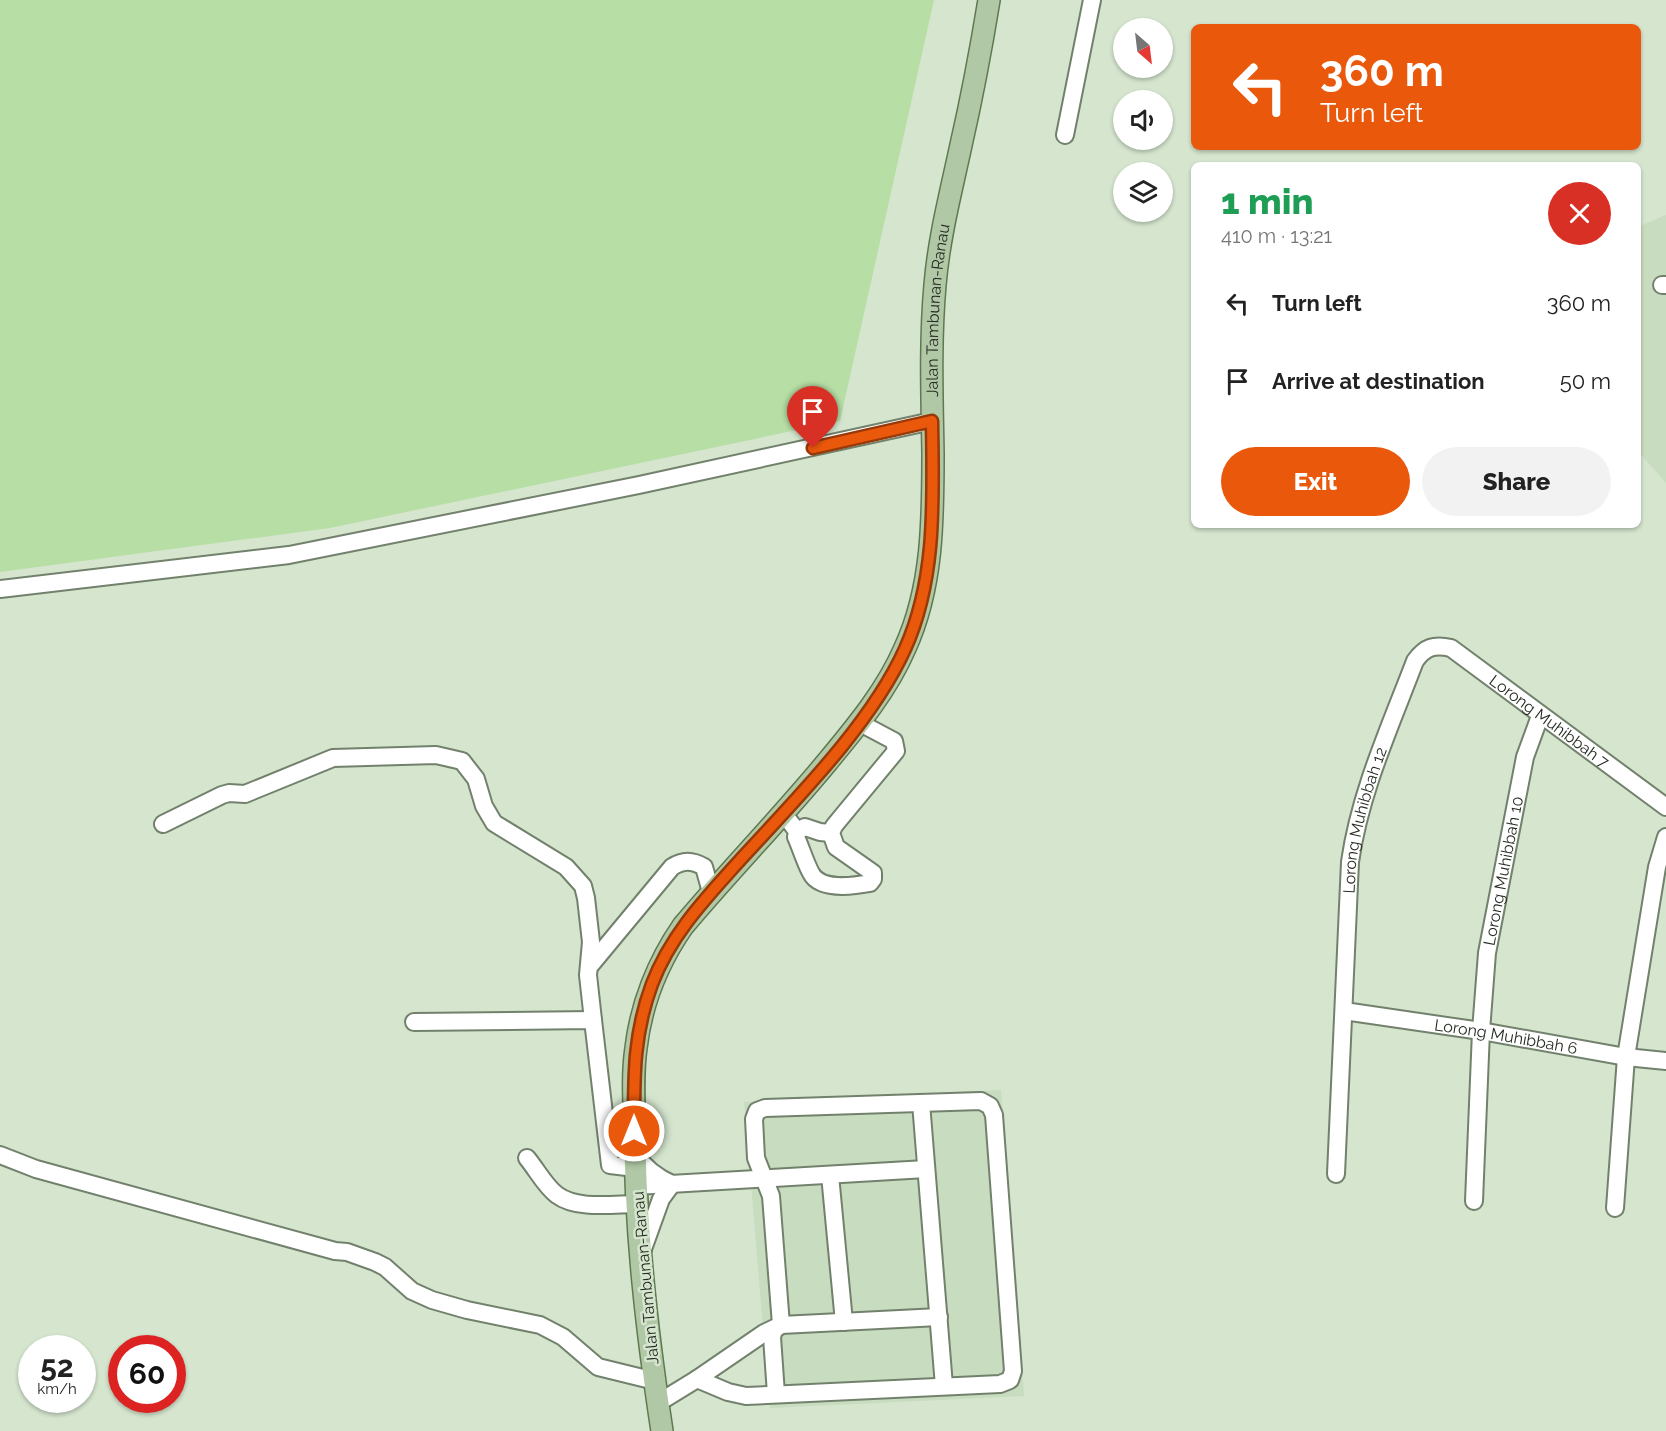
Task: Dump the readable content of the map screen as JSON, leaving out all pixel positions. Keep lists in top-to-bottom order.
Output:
{
  "streets": {
    "main road": ["Jalan Tambunan-Ranau"],
    "street": [
      "Lorong Muhibbah 7",
      "Lorong Muhibbah 12",
      "Lorong Muhibbah 10",
      "Lorong Muhibbah 6"
    ]
  },
  "crossings": [
    ["Lorong Muhibbah 7", "Lorong Muhibbah 12"],
    ["Lorong Muhibbah 7", "Lorong Muhibbah 10"],
    ["Lorong Muhibbah 12", "Lorong Muhibbah 6"],
    ["Lorong Muhibbah 10", "Lorong Muhibbah 6"]
  ],
  "north": "bottom right",
  "page": {
    "turn": ["360 m", "Turn left"],
    "heading": ["1 min", "410 m · 13:21"],
    "list": [
      {
        "name": "Turn left",
        "value": "360 m"
      },
      {
        "name": "Arrive at destination",
        "value": "50 m"
      }
    ],
    "buttons": ["Exit", "Share"],
    "speed": "52 km/h",
    "limit": "60"
  }
}
